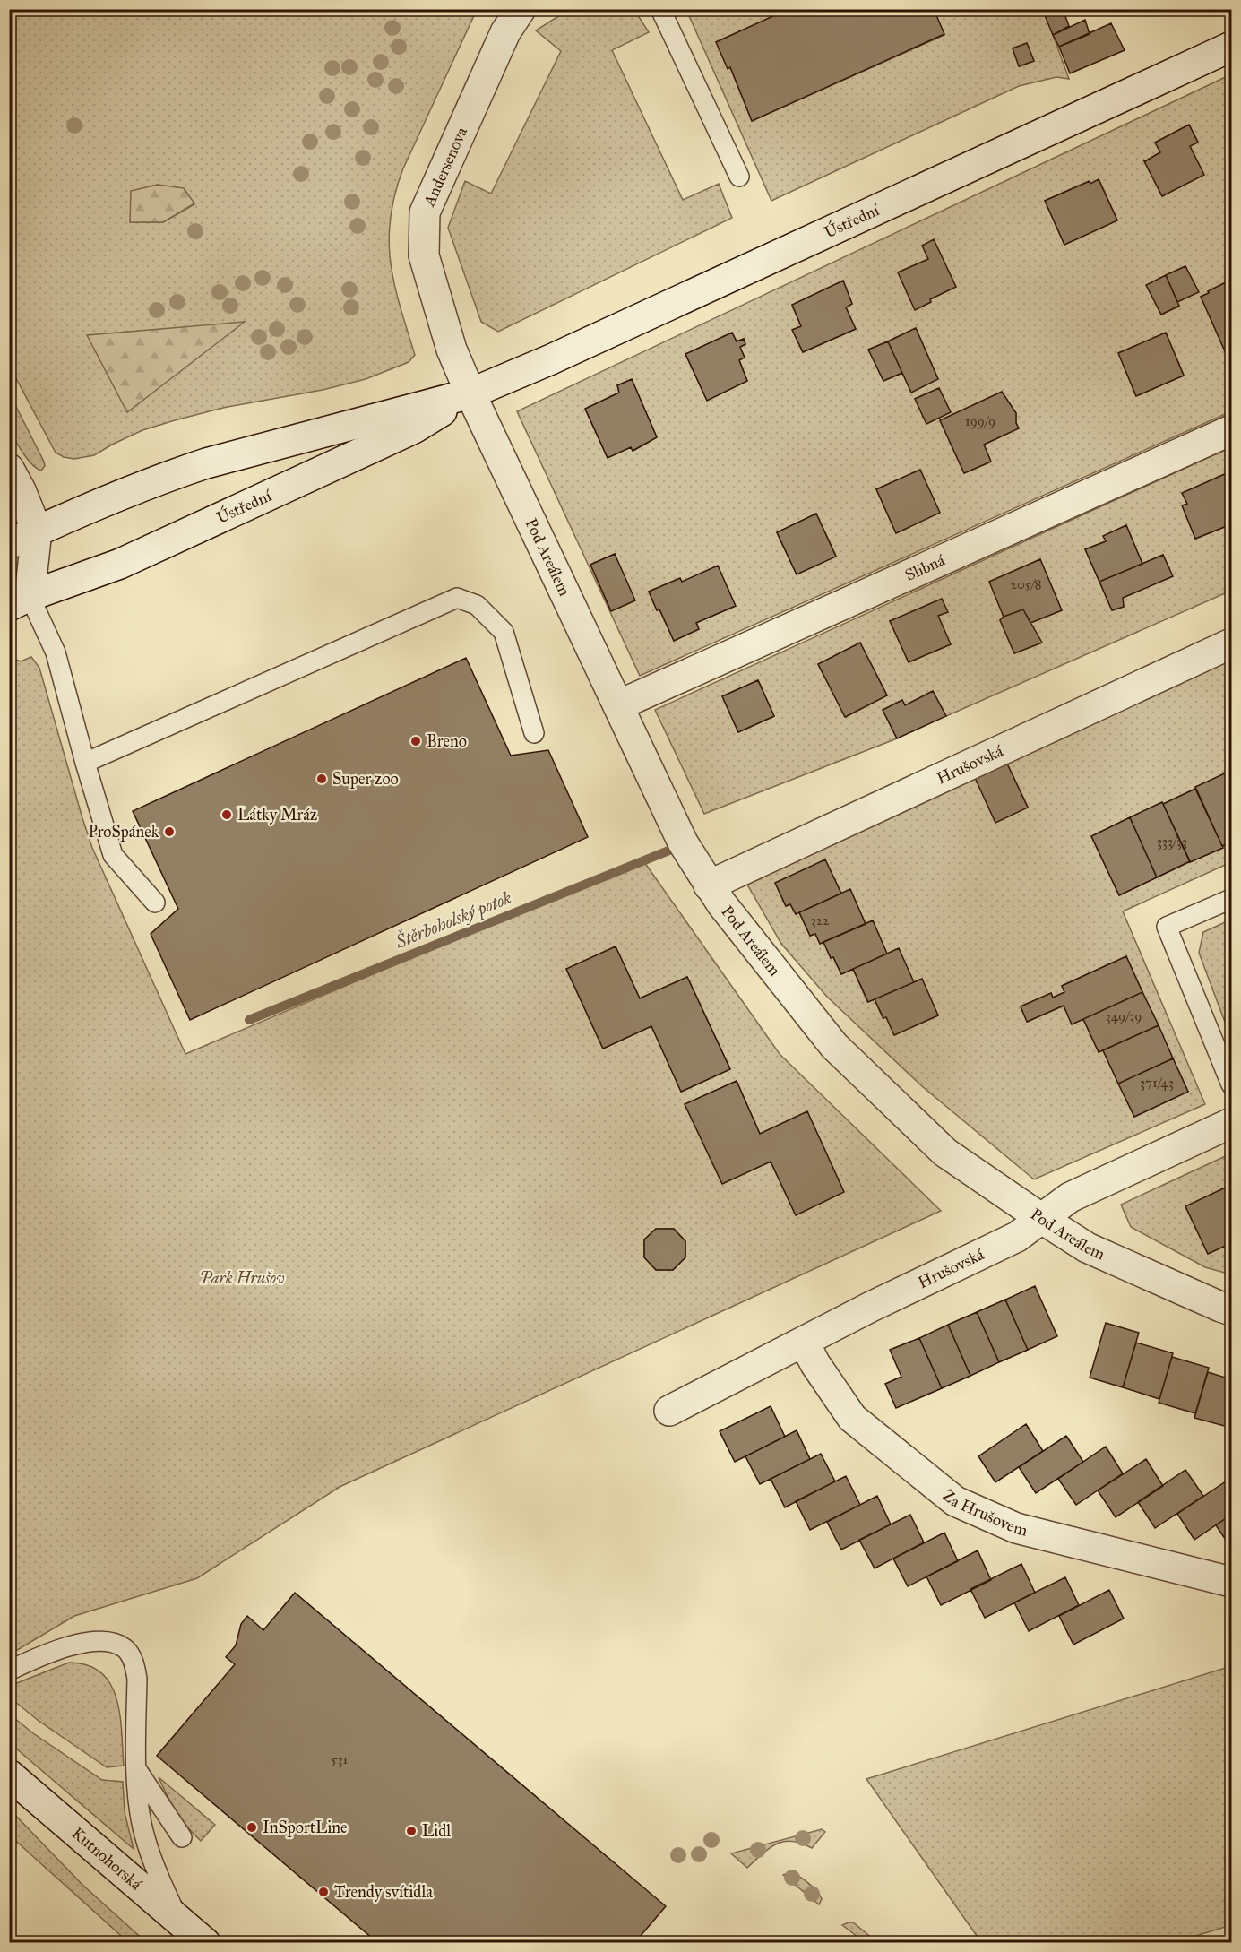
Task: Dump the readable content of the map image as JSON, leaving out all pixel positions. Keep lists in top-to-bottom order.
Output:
{
  "streets": {
    "street": [
      "Andersenova",
      "Ústřední",
      "Pod Areálem",
      "Slibná",
      "Hrušovská",
      "Za Hrušovem",
      "Kutnohorská"
    ]
  },
  "crossings": [
    ["Andersenova", "Ústřední"],
    ["Andersenova", "Pod Areálem"],
    ["Ústřední", "Pod Areálem"],
    ["Pod Areálem", "Slibná"],
    ["Pod Areálem", "Hrušovská"],
    ["Hrušovská", "Za Hrušovem"]
  ],
  "water": ["Štěrboholský potok"],
  "parks": ["Park Hrušov"],
  "places": [
    "Breno",
    "Super zoo",
    "Látky Mráz",
    "ProSpánek",
    "InSportLine",
    "Lidl",
    "Trendy svítidla"
  ],
  "house_numbers": [
    "199/9",
    "205/8",
    "333/33",
    "322",
    "349/39",
    "371/43",
    "531"
  ]
}
